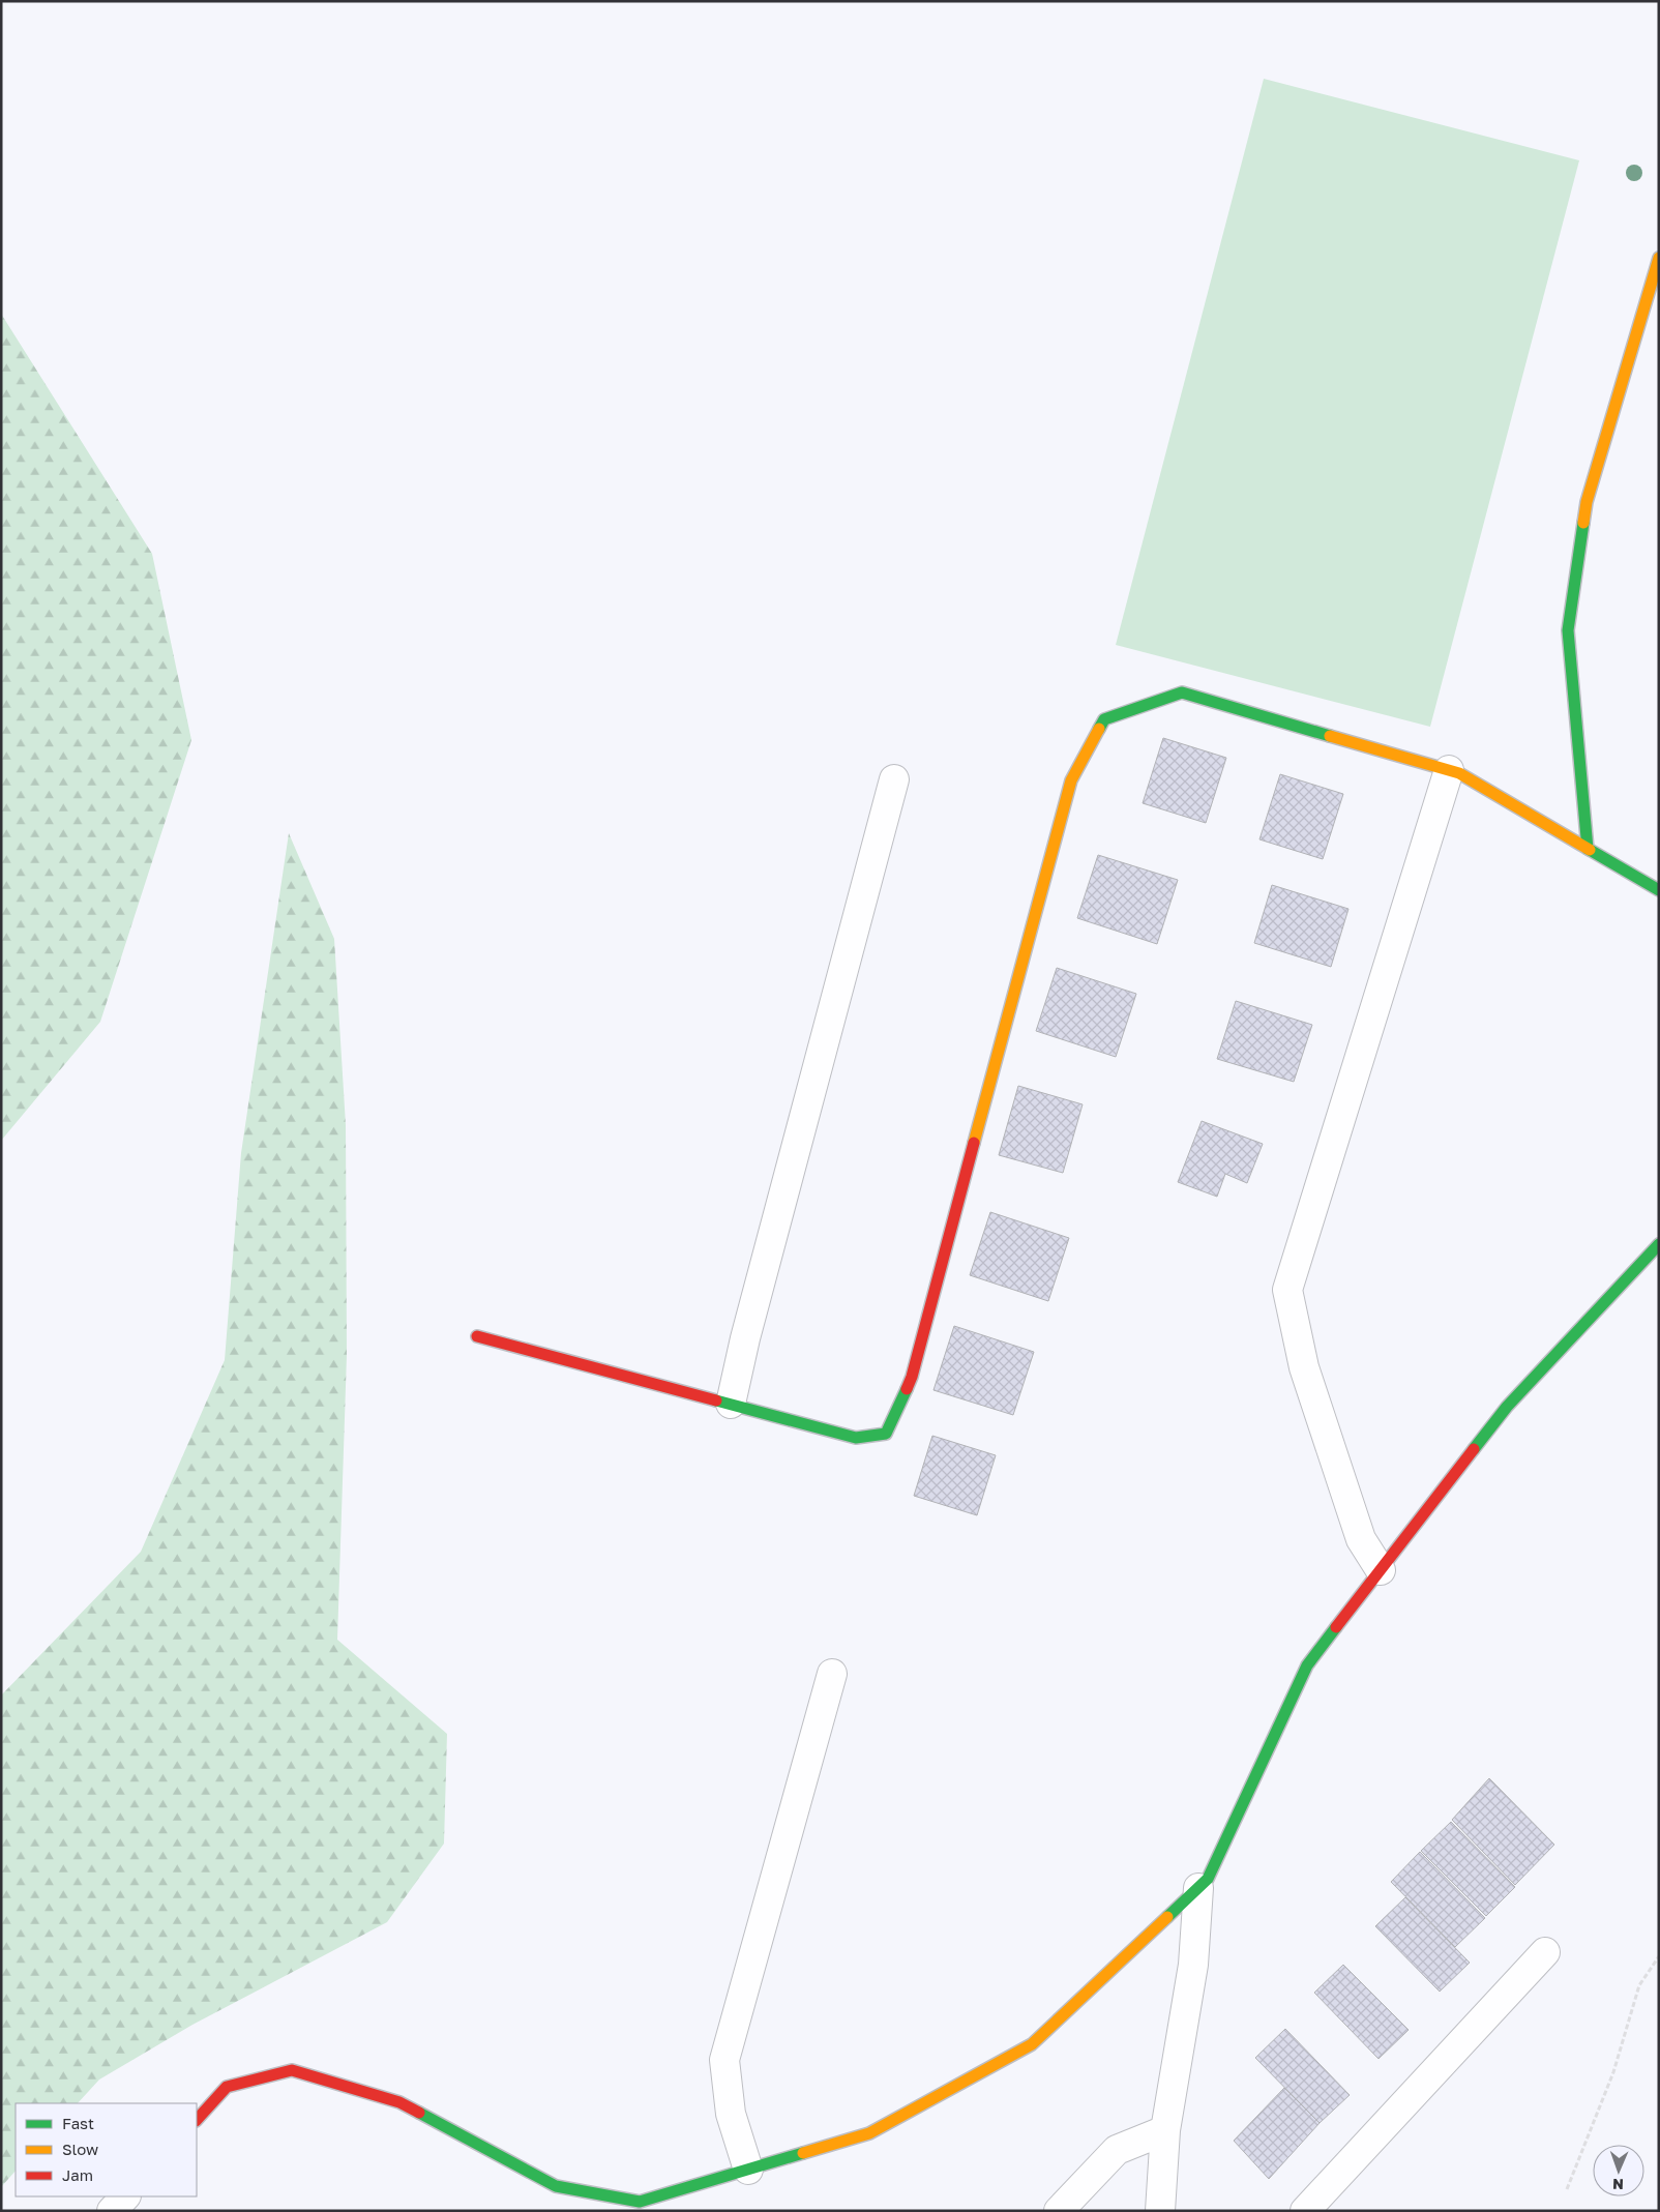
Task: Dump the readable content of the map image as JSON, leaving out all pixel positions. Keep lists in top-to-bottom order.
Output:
{
  "legend": ["Fast", "Slow", "Jam"],
  "north": "bottom"
}
